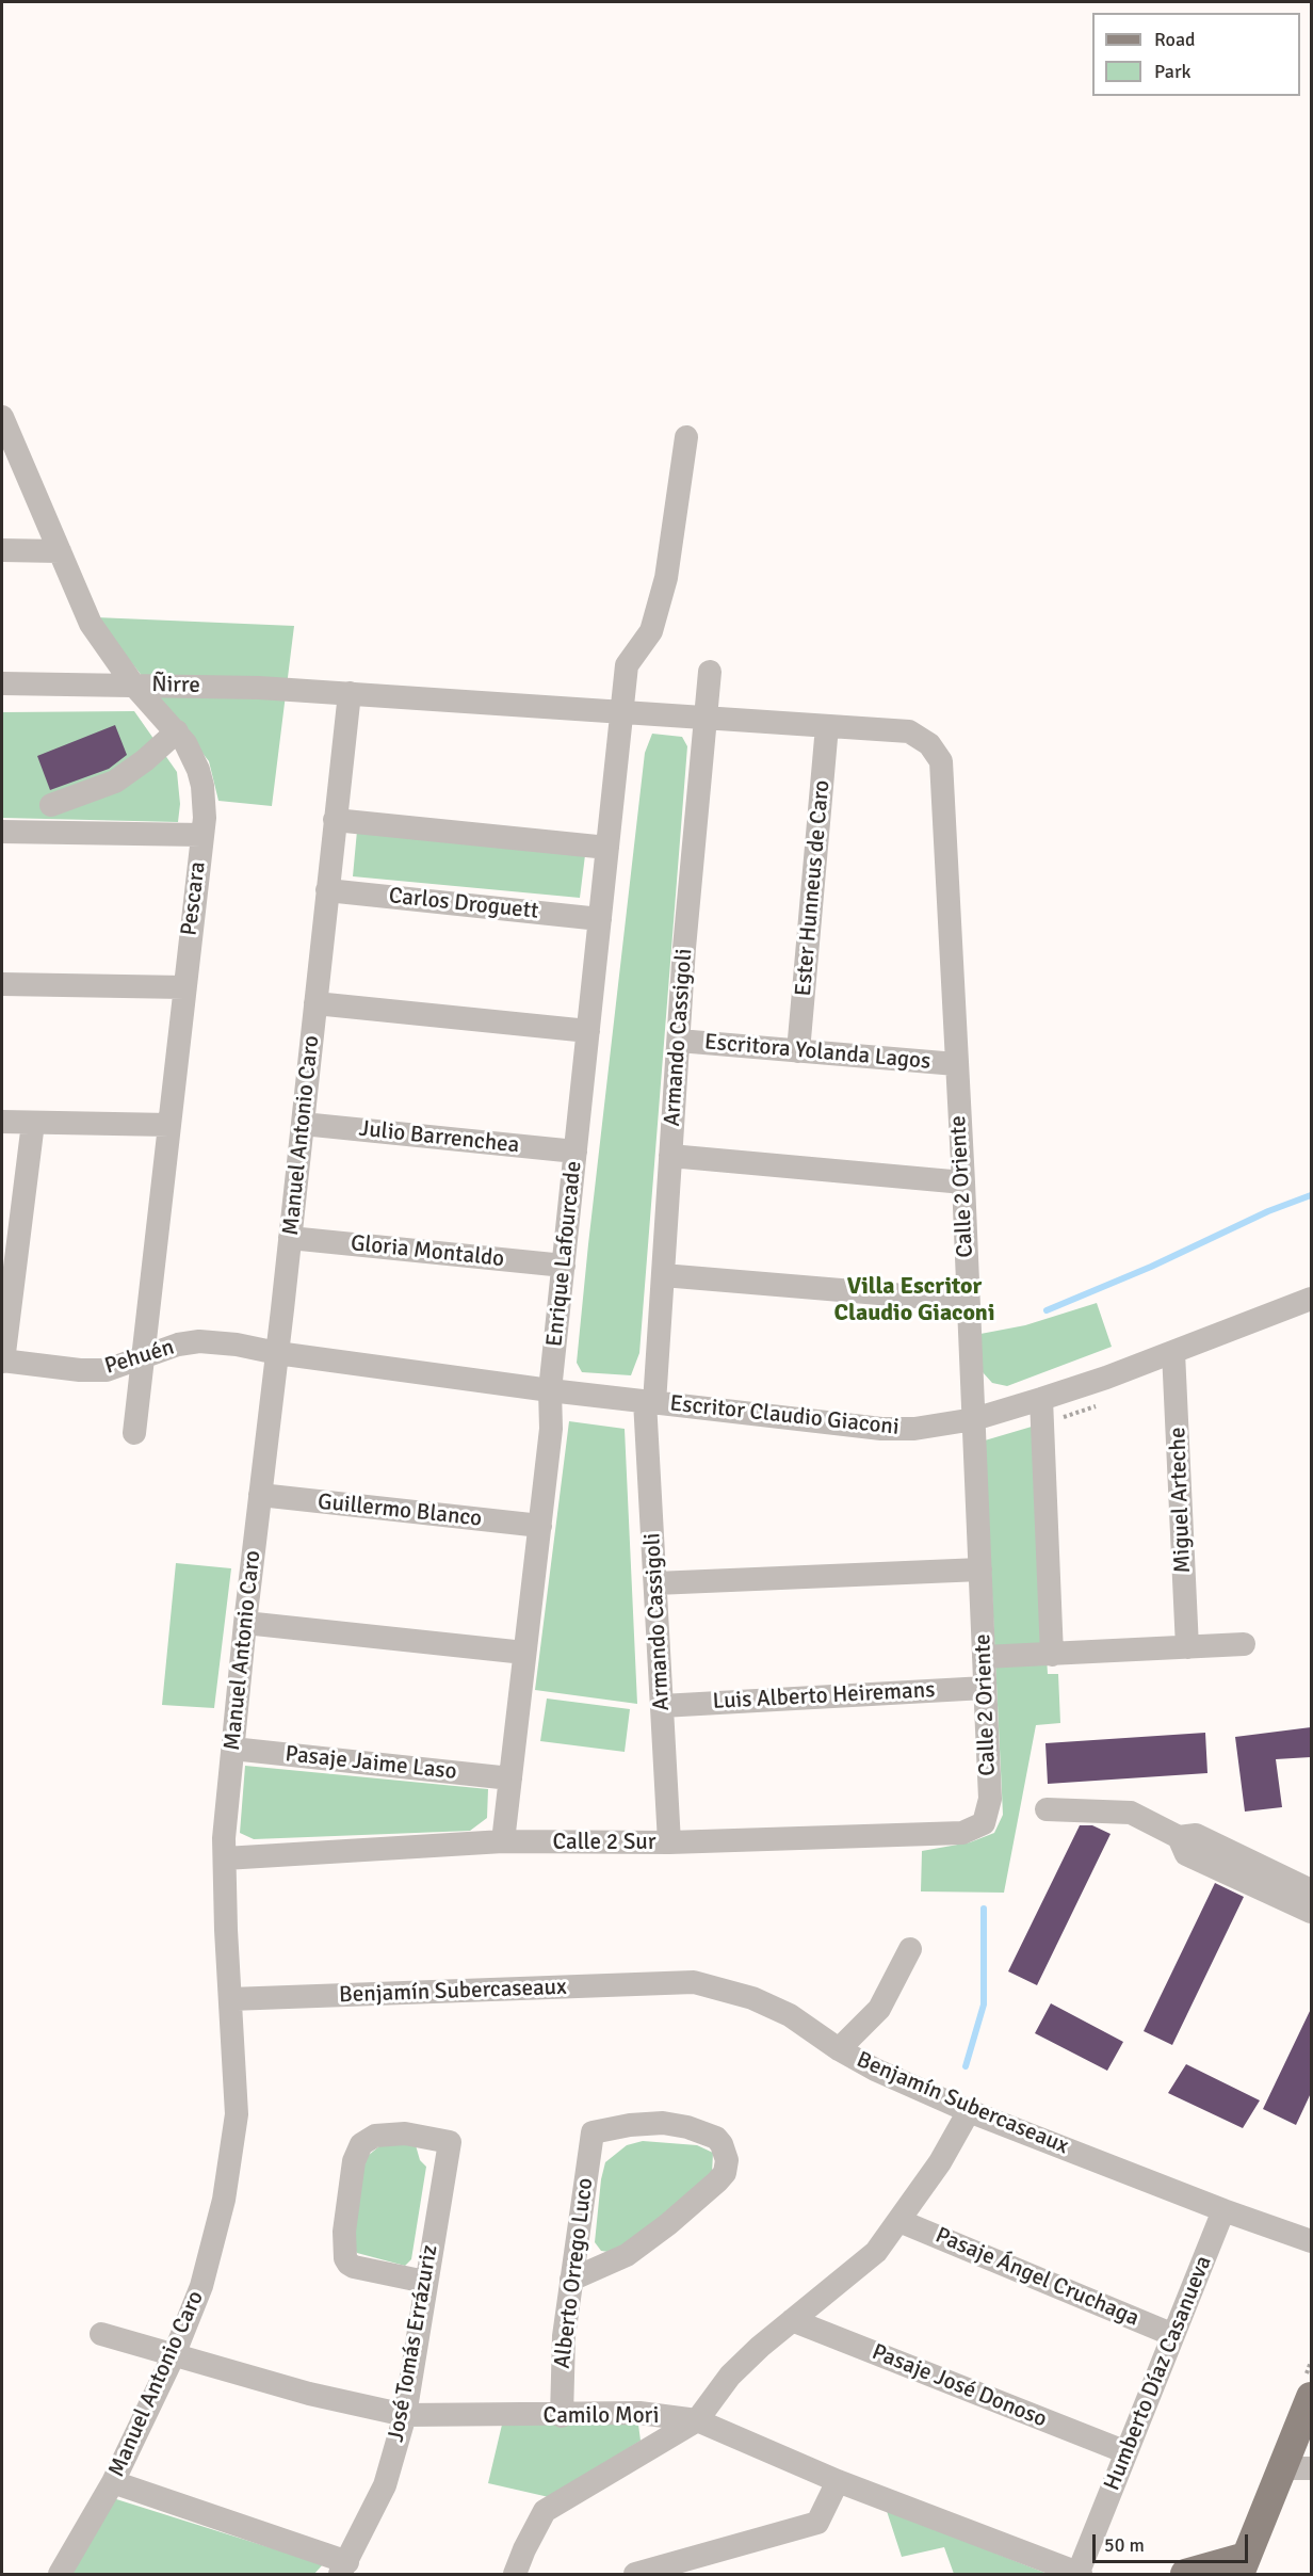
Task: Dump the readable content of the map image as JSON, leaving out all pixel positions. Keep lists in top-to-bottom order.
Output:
{
  "streets": {
    "street": [
      "Ñirre",
      "Ester Hunneus de Caro",
      "Pescara",
      "Carlos Droguett",
      "Armando Cassigoli",
      "Escritora Yolanda Lagos",
      "Manuel Antonio Caro",
      "Julio Barrenchea",
      "Calle 2 Oriente",
      "Gloria Montaldo",
      "Enrique Lafourcade",
      "Pehuén",
      "Escritor Claudio Giaconi",
      "Miguel Arteche",
      "Guillermo Blanco",
      "Luis Alberto Heiremans",
      "Pasaje Jaime Laso",
      "Calle 2 Sur",
      "Benjamín Subercaseaux",
      "Alberto Orrego Luco",
      "Pasaje Ángel Cruchaga",
      "José Tomás Errázuriz",
      "Humberto Díaz Casanueva",
      "Pasaje José Donoso",
      "Camilo Mori"
    ]
  },
  "crossings": [
    ["Ñirre", "Ester Hunneus de Caro"],
    ["Ñirre", "Pescara"],
    ["Ñirre", "Armando Cassigoli"],
    ["Ñirre", "Manuel Antonio Caro"],
    ["Ñirre", "Calle 2 Oriente"],
    ["Ñirre", "Enrique Lafourcade"],
    ["Ester Hunneus de Caro", "Escritora Yolanda Lagos"],
    ["Pescara", "Pehuén"],
    ["Carlos Droguett", "Manuel Antonio Caro"],
    ["Carlos Droguett", "Enrique Lafourcade"],
    ["Armando Cassigoli", "Escritora Yolanda Lagos"],
    ["Armando Cassigoli", "Escritor Claudio Giaconi"],
    ["Armando Cassigoli", "Luis Alberto Heiremans"],
    ["Armando Cassigoli", "Calle 2 Sur"],
    ["Escritora Yolanda Lagos", "Calle 2 Oriente"],
    ["Manuel Antonio Caro", "Julio Barrenchea"],
    ["Manuel Antonio Caro", "Gloria Montaldo"],
    ["Manuel Antonio Caro", "Pehuén"],
    ["Manuel Antonio Caro", "Escritor Claudio Giaconi"],
    ["Manuel Antonio Caro", "Guillermo Blanco"],
    ["Manuel Antonio Caro", "Pasaje Jaime Laso"],
    ["Manuel Antonio Caro", "Calle 2 Sur"],
    ["Manuel Antonio Caro", "Benjamín Subercaseaux"],
    ["Manuel Antonio Caro", "Camilo Mori"],
    ["Julio Barrenchea", "Enrique Lafourcade"],
    ["Calle 2 Oriente", "Escritor Claudio Giaconi"],
    ["Calle 2 Oriente", "Luis Alberto Heiremans"],
    ["Calle 2 Oriente", "Calle 2 Sur"],
    ["Gloria Montaldo", "Enrique Lafourcade"],
    ["Enrique Lafourcade", "Escritor Claudio Giaconi"],
    ["Enrique Lafourcade", "Guillermo Blanco"],
    ["Enrique Lafourcade", "Pasaje Jaime Laso"],
    ["Enrique Lafourcade", "Calle 2 Sur"],
    ["Pehuén", "Escritor Claudio Giaconi"],
    ["Escritor Claudio Giaconi", "Miguel Arteche"],
    ["Benjamín Subercaseaux", "Humberto Díaz Casanueva"],
    ["Alberto Orrego Luco", "Camilo Mori"],
    ["Pasaje Ángel Cruchaga", "Humberto Díaz Casanueva"],
    ["José Tomás Errázuriz", "Camilo Mori"],
    ["Humberto Díaz Casanueva", "Pasaje José Donoso"],
    ["Humberto Díaz Casanueva", "Camilo Mori"]
  ],
  "districts": ["Villa Escritor Claudio Giaconi"],
  "legend": ["Road", "Park"],
  "scale_bar": "50 m"
}
